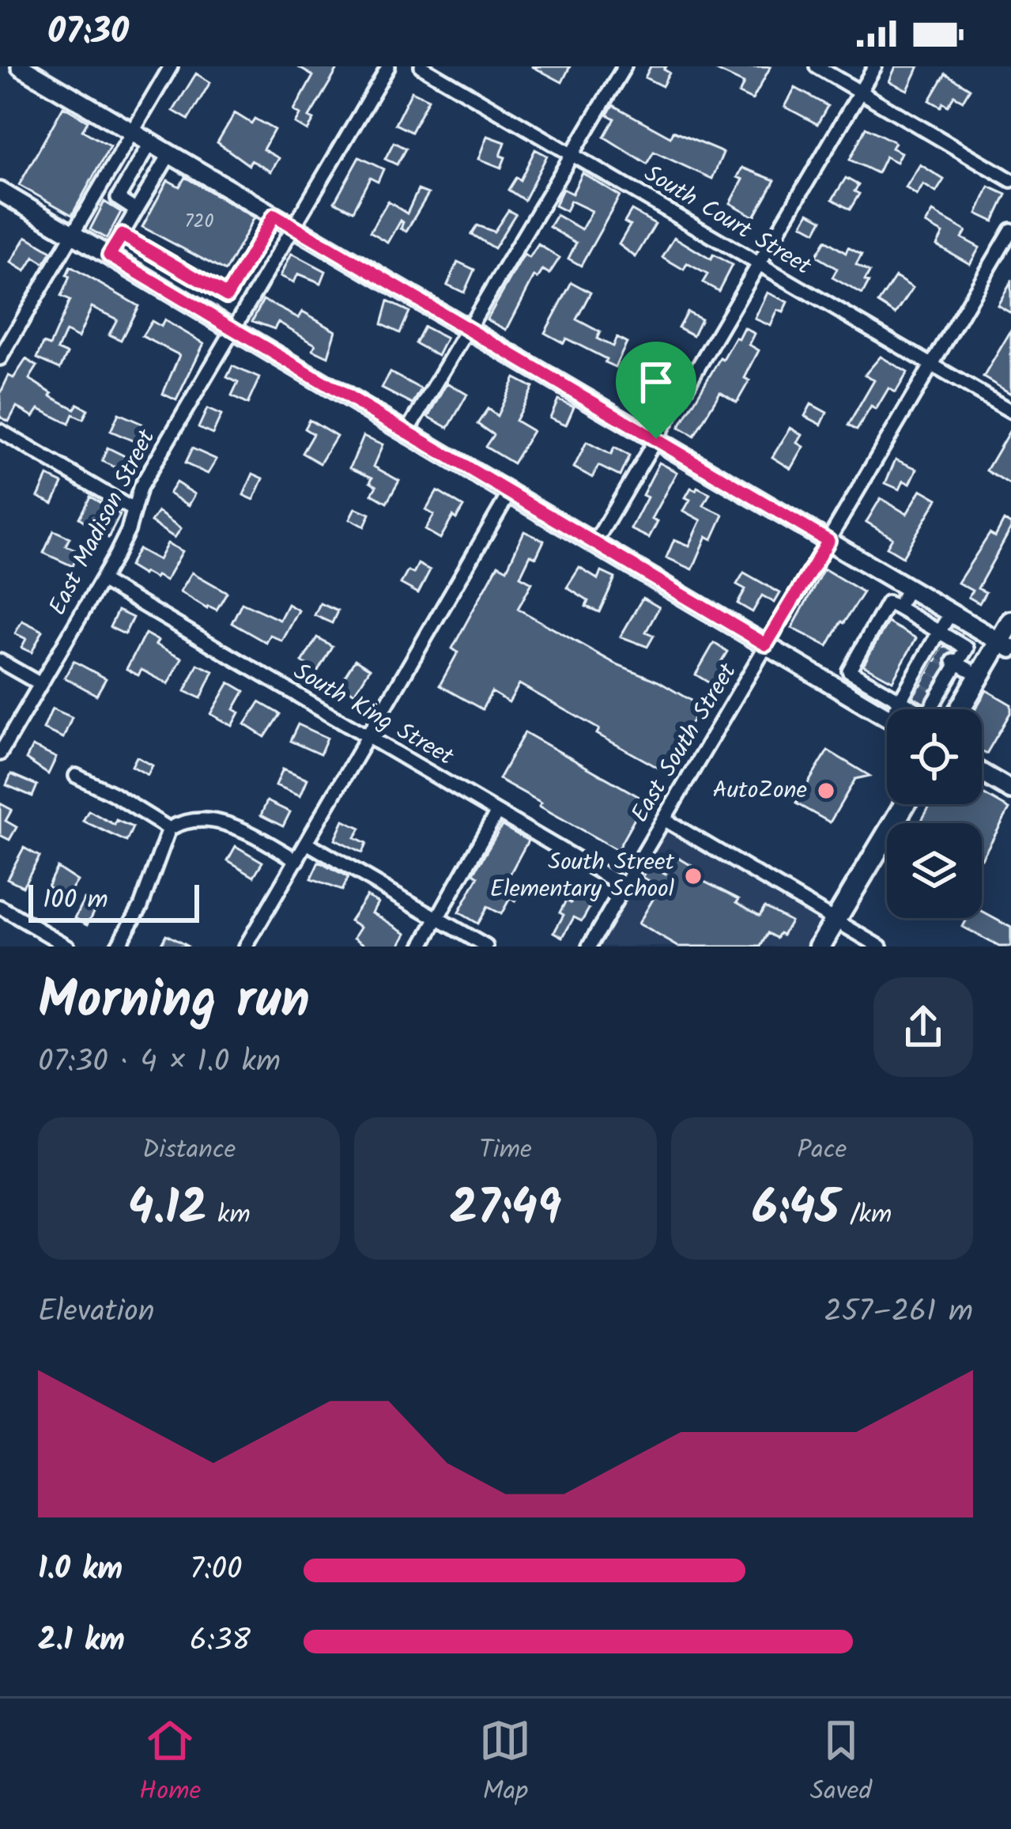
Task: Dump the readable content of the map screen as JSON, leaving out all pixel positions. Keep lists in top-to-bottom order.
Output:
{
  "streets": {
    "street": [
      "South Court Street",
      "East Madison Street",
      "South King Street",
      "East South Street"
    ]
  },
  "crossings": [
    ["South Court Street", "East South Street"],
    ["East Madison Street", "South King Street"],
    ["South King Street", "East South Street"]
  ],
  "places": ["AutoZone", "South Street Elementary School"],
  "house_numbers": ["720"],
  "scale_bar": "100 m",
  "page": {
    "status": "07:30",
    "scale": "100 m",
    "heading": ["Morning run", "07:30 · 4 × 1.0 km"],
    "stats": [
      ["Distance", "4.12 km"],
      ["Time", "27:49"],
      ["Pace", "6:45 /km"]
    ],
    "chart": ["Elevation", "257–261 m"],
    "list": [
      {
        "name": "1.0 km",
        "note": "7:00"
      },
      {
        "name": "2.1 km",
        "note": "6:38"
      }
    ],
    "tabs": ["Home", "Map", "Saved"]
  }
}
